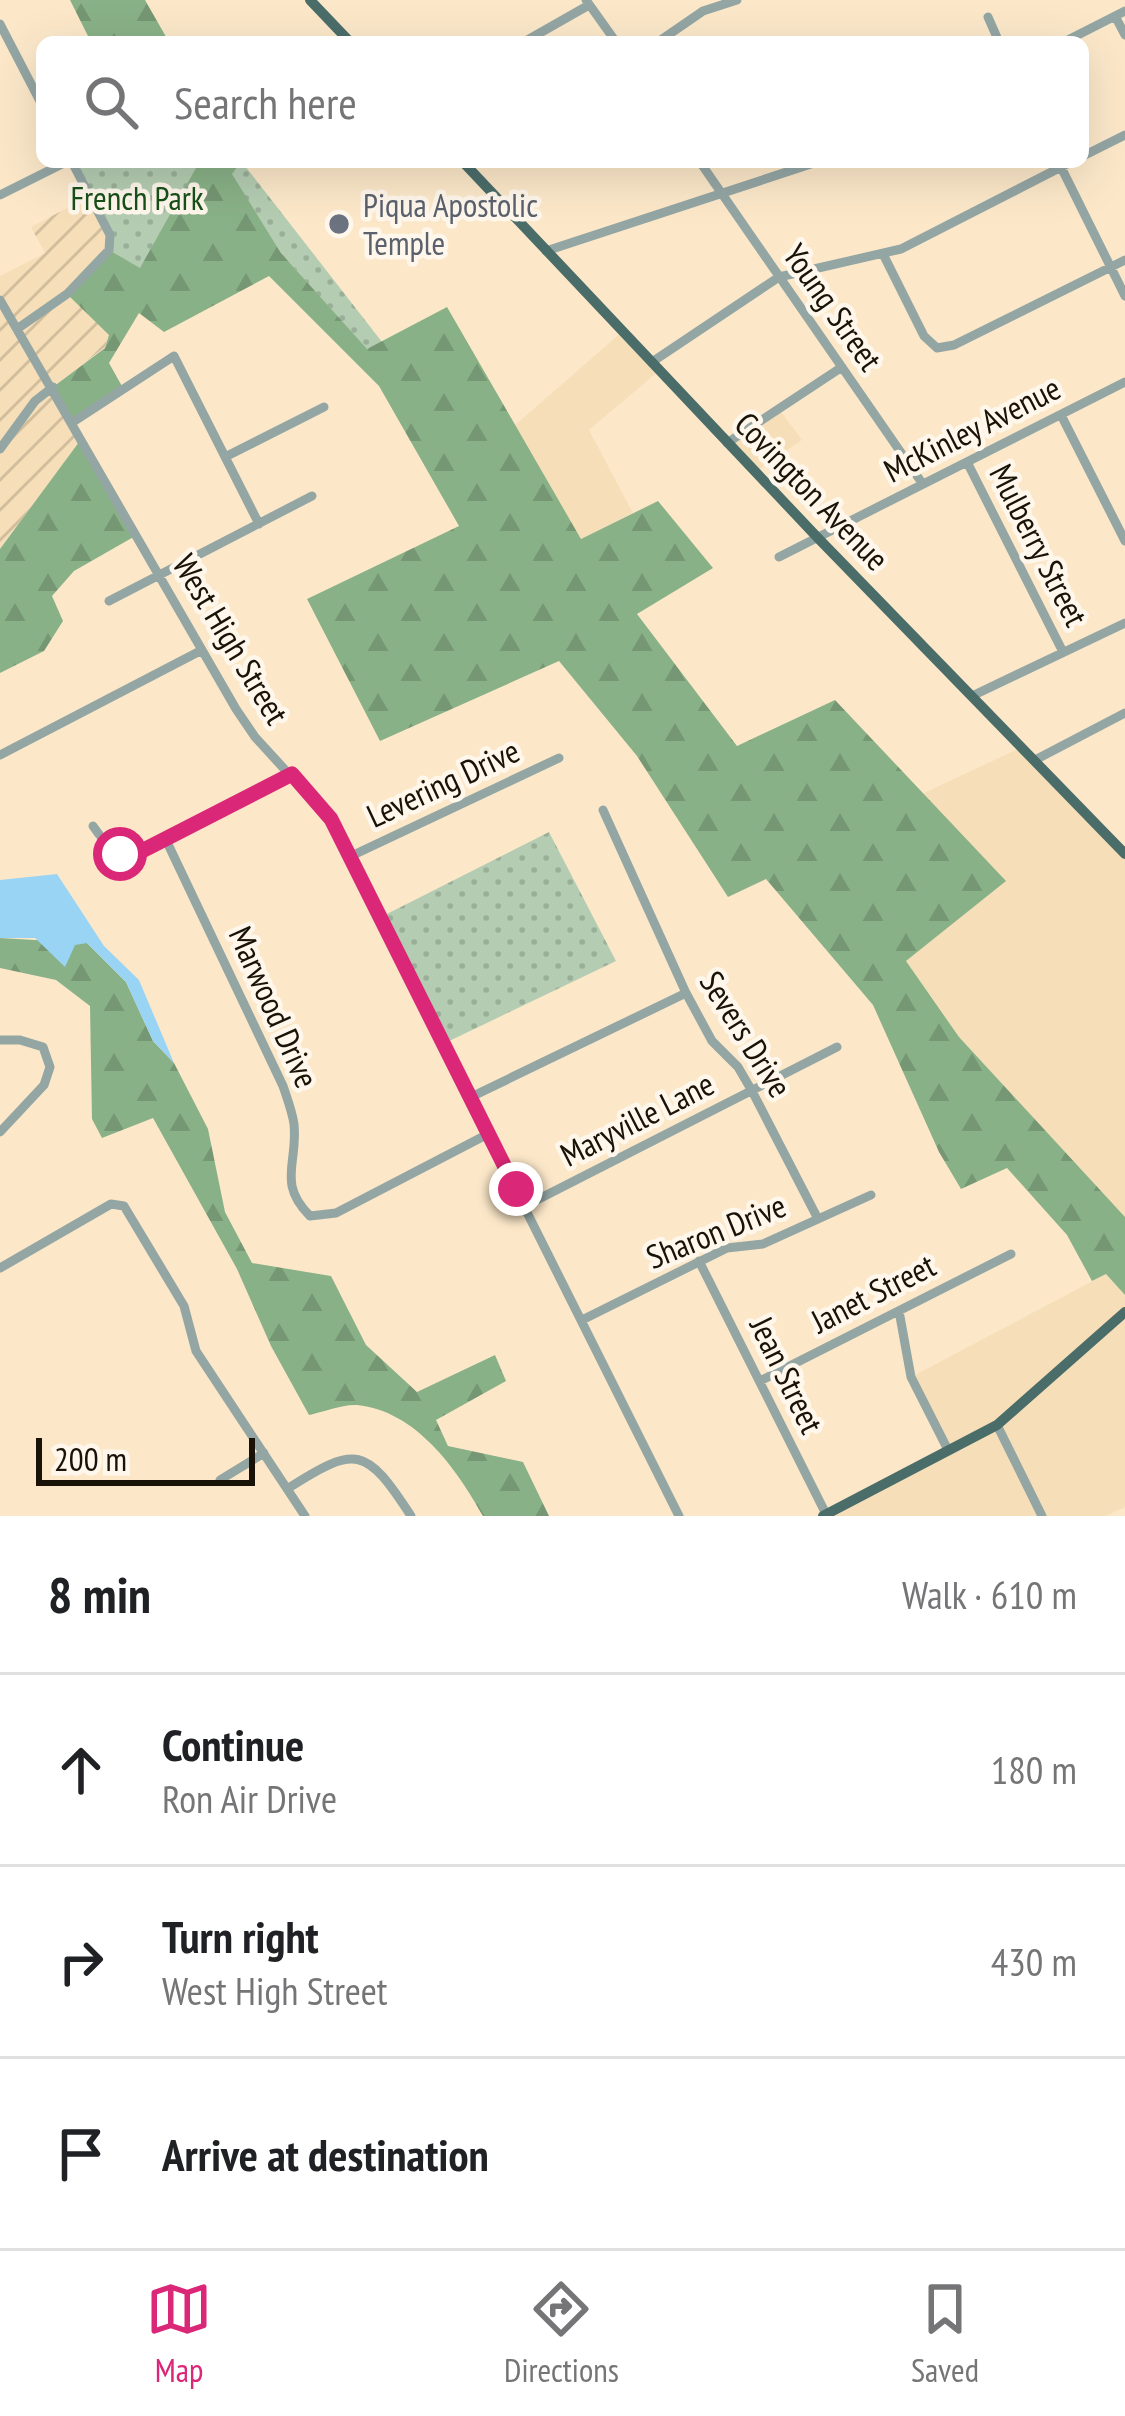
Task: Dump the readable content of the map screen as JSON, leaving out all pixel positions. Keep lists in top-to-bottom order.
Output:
{
  "streets": {
    "main road": ["Covington Avenue"],
    "street": [
      "Young Street",
      "McKinley Avenue",
      "Mulberry Street",
      "West High Street",
      "Levering Drive",
      "Marwood Drive",
      "Severs Drive",
      "Maryville Lane",
      "Sharon Drive",
      "Janet Street",
      "Jean Street"
    ]
  },
  "crossings": [
    ["Young Street", "McKinley Avenue"],
    ["McKinley Avenue", "Covington Avenue"],
    ["McKinley Avenue", "Mulberry Street"],
    ["West High Street", "Levering Drive"],
    ["West High Street", "Marwood Drive"],
    ["West High Street", "Maryville Lane"],
    ["West High Street", "Sharon Drive"],
    ["Severs Drive", "Maryville Lane"],
    ["Severs Drive", "Sharon Drive"],
    ["Sharon Drive", "Jean Street"],
    ["Janet Street", "Jean Street"]
  ],
  "parks": ["French Park"],
  "places": ["Piqua Apostolic Temple"],
  "scale_bar": "200 m",
  "page": {
    "search": "Search here",
    "scale": "200 m",
    "heading": ["8 min", "Walk · 610 m"],
    "list": [
      ["Continue", "Ron Air Drive", "180 m"],
      ["Turn right", "West High Street", "430 m"],
      "Arrive at destination"
    ],
    "nav": ["Map", "Directions", "Saved"]
  }
}
